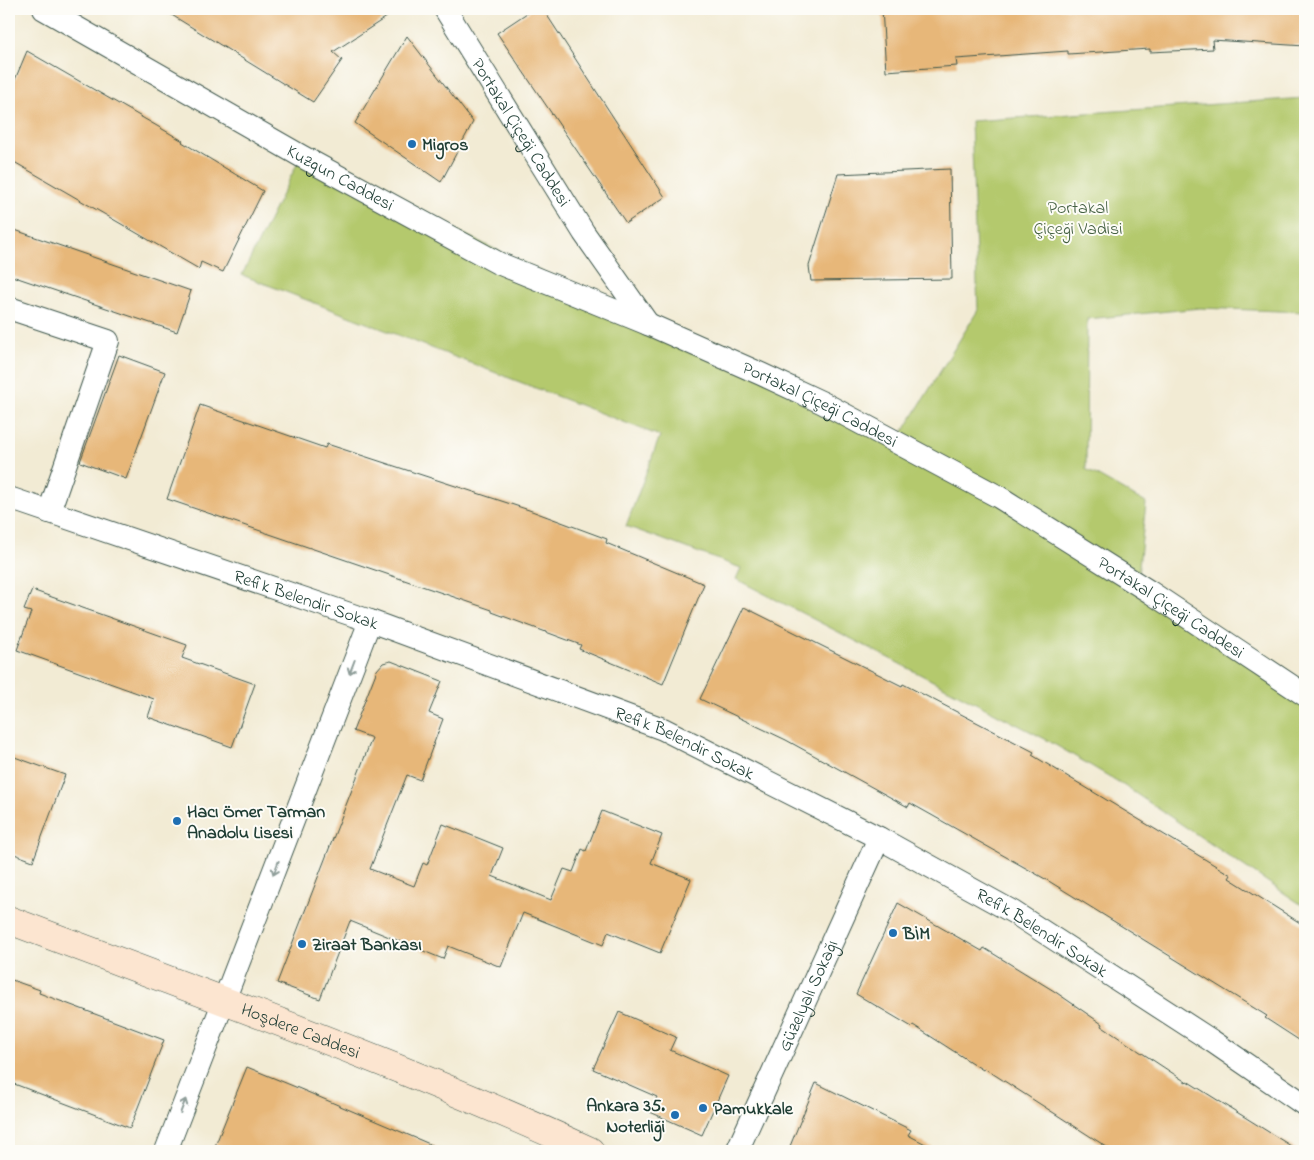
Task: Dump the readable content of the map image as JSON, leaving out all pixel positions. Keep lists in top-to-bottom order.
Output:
{
  "streets": {
    "main road": ["Hoşdere Caddesi"],
    "street": [
      "Portakal Çiçeği Caddesi",
      "Kuzgun Caddesi",
      "Refik Belendir Sokak",
      "Güzelyalı Sokağı"
    ]
  },
  "crossings": [
    ["Portakal Çiçeği Caddesi", "Kuzgun Caddesi"],
    ["Refik Belendir Sokak", "Güzelyalı Sokağı"]
  ],
  "parks": ["Portakal Çiçeği Vadisi"],
  "places": [
    "Migros",
    "Hacı Ömer Tarman Anadolu Lisesi",
    "BİM",
    "Ziraat Bankası",
    "Pamukkale",
    "Ankara 35. Noterliği"
  ]
}
